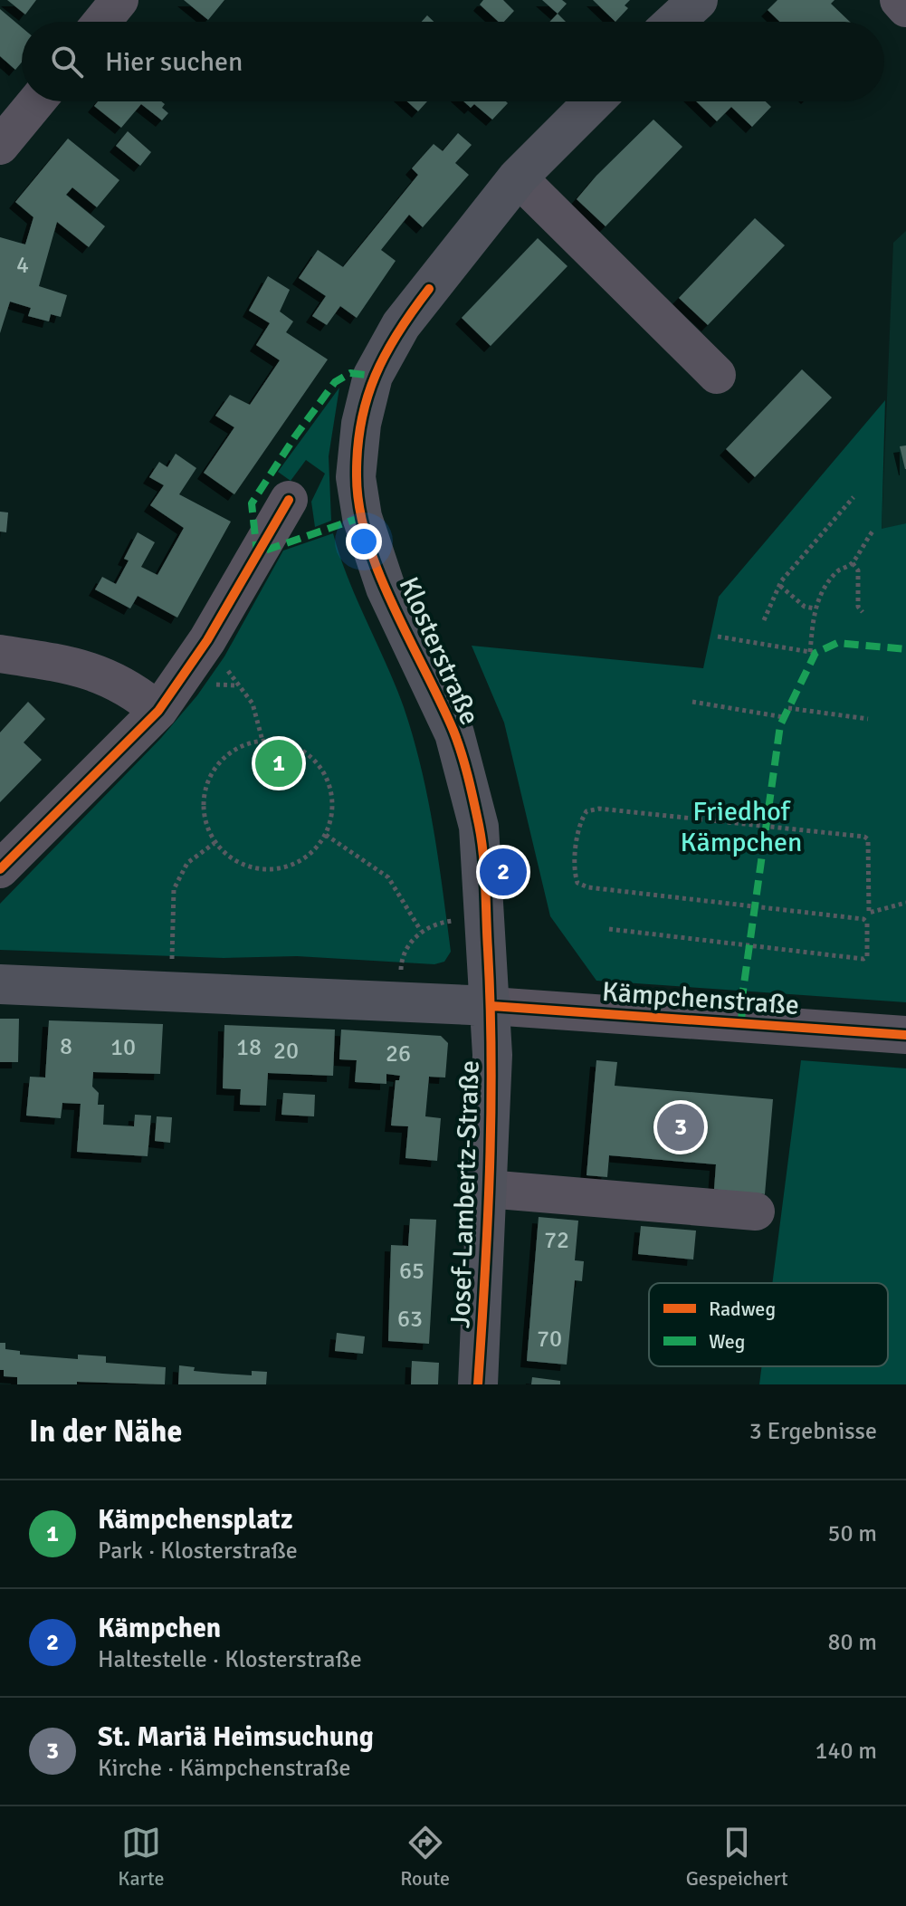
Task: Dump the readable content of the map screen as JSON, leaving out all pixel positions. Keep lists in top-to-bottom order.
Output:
{
  "streets": {
    "main road": ["Klosterstraße", "Kämpchenstraße", "Josef-Lambertz-Straße"]
  },
  "crossings": [
    ["Klosterstraße", "Kämpchenstraße"],
    ["Klosterstraße", "Josef-Lambertz-Straße"],
    ["Kämpchenstraße", "Josef-Lambertz-Straße"]
  ],
  "parks": ["Friedhof Kämpchen"],
  "house_numbers": [
    "4",
    "8",
    "10",
    "18",
    "20",
    "26",
    "72",
    "65",
    "63",
    "70"
  ],
  "legend": ["Radweg", "Weg"],
  "page": {
    "search": "Hier suchen",
    "pins": ["1", "2", "3"],
    "heading": ["In der Nähe", "3 Ergebnisse"],
    "list": [
      {
        "mark": "1",
        "name": "Kämpchensplatz",
        "note": "Park · Klosterstraße",
        "value": "50 m"
      },
      {
        "mark": "2",
        "name": "Kämpchen",
        "note": "Haltestelle · Klosterstraße",
        "value": "80 m"
      },
      {
        "mark": "3",
        "name": "St. Mariä Heimsuchung",
        "note": "Kirche · Kämpchenstraße",
        "value": "140 m"
      }
    ],
    "nav": ["Karte", "Route", "Gespeichert"]
  }
}
